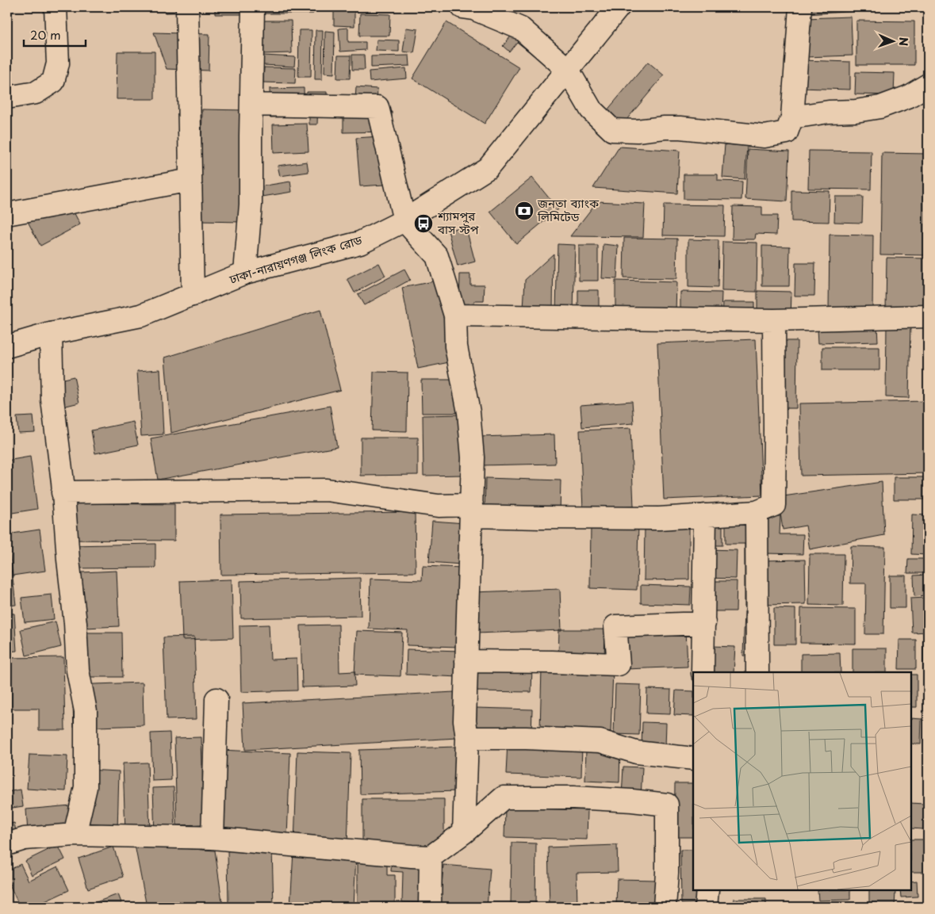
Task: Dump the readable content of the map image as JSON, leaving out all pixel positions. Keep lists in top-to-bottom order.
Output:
{
  "streets": {
    "main road": ["ঢাকা-নারায়ণগঞ্জ লিংক রোড"]
  },
  "places": {
    "bank": ["জনতা ব্যাংক লিমিটেড"],
    "bus stop": ["শ্যামপুর বাস স্টপ"]
  },
  "scale_bar": "20 m",
  "north": "right"
}
